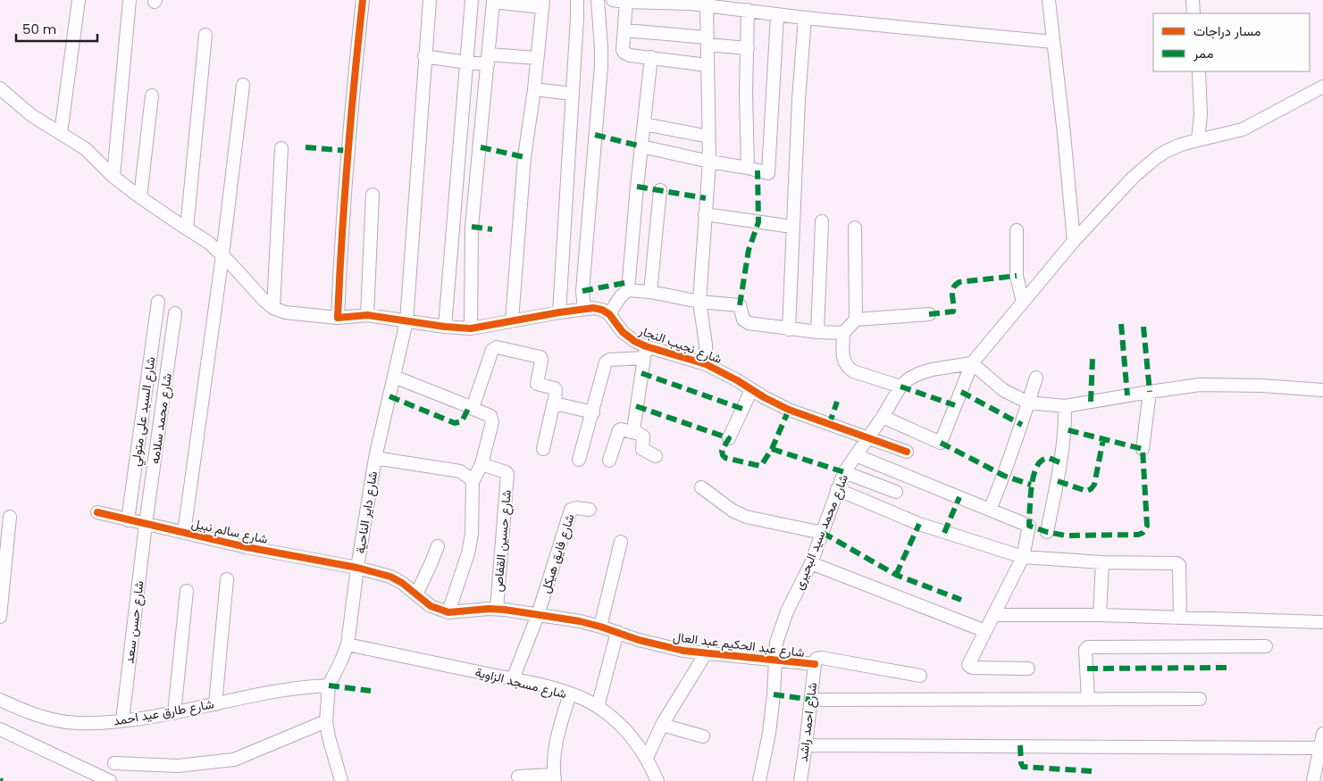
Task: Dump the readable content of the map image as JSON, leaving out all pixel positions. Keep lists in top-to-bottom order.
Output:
{
  "streets": {
    "street": [
      "شارع نجيب النجار",
      "شارع السيد على متولي",
      "شارع محمد سلامه",
      "شارع داير الناحية",
      "شارع سالم نبيل",
      "شارع محمد سيد البحيرى",
      "شارع حسين القفاص",
      "شارع فايق هيكل",
      "شارع حسن سعد",
      "شارع عبد الحكيم عبد العال",
      "شارع مسجد الزاوية",
      "شارع طارق عيد احمد",
      "شارع احمد راشد"
    ]
  },
  "crossings": [
    ["شارع نجيب النجار", "شارع محمد سيد البحيرى"],
    ["شارع السيد على متولي", "شارع سالم نبيل"],
    ["شارع محمد سلامه", "شارع سالم نبيل"],
    ["شارع محمد سلامه", "شارع حسن سعد"],
    ["شارع داير الناحية", "شارع سالم نبيل"],
    ["شارع داير الناحية", "شارع عبد الحكيم عبد العال"],
    ["شارع داير الناحية", "شارع مسجد الزاوية"],
    ["شارع داير الناحية", "شارع طارق عيد احمد"],
    ["شارع سالم نبيل", "شارع حسن سعد"],
    ["شارع سالم نبيل", "شارع عبد الحكيم عبد العال"],
    ["شارع محمد سيد البحيرى", "شارع عبد الحكيم عبد العال"],
    ["شارع حسين القفاص", "شارع عبد الحكيم عبد العال"],
    ["شارع فايق هيكل", "شارع عبد الحكيم عبد العال"],
    ["شارع حسن سعد", "شارع طارق عيد احمد"],
    ["شارع عبد الحكيم عبد العال", "شارع احمد راشد"]
  ],
  "legend": ["مسار دراجات", "ممر"],
  "scale_bar": "50 m"
}
